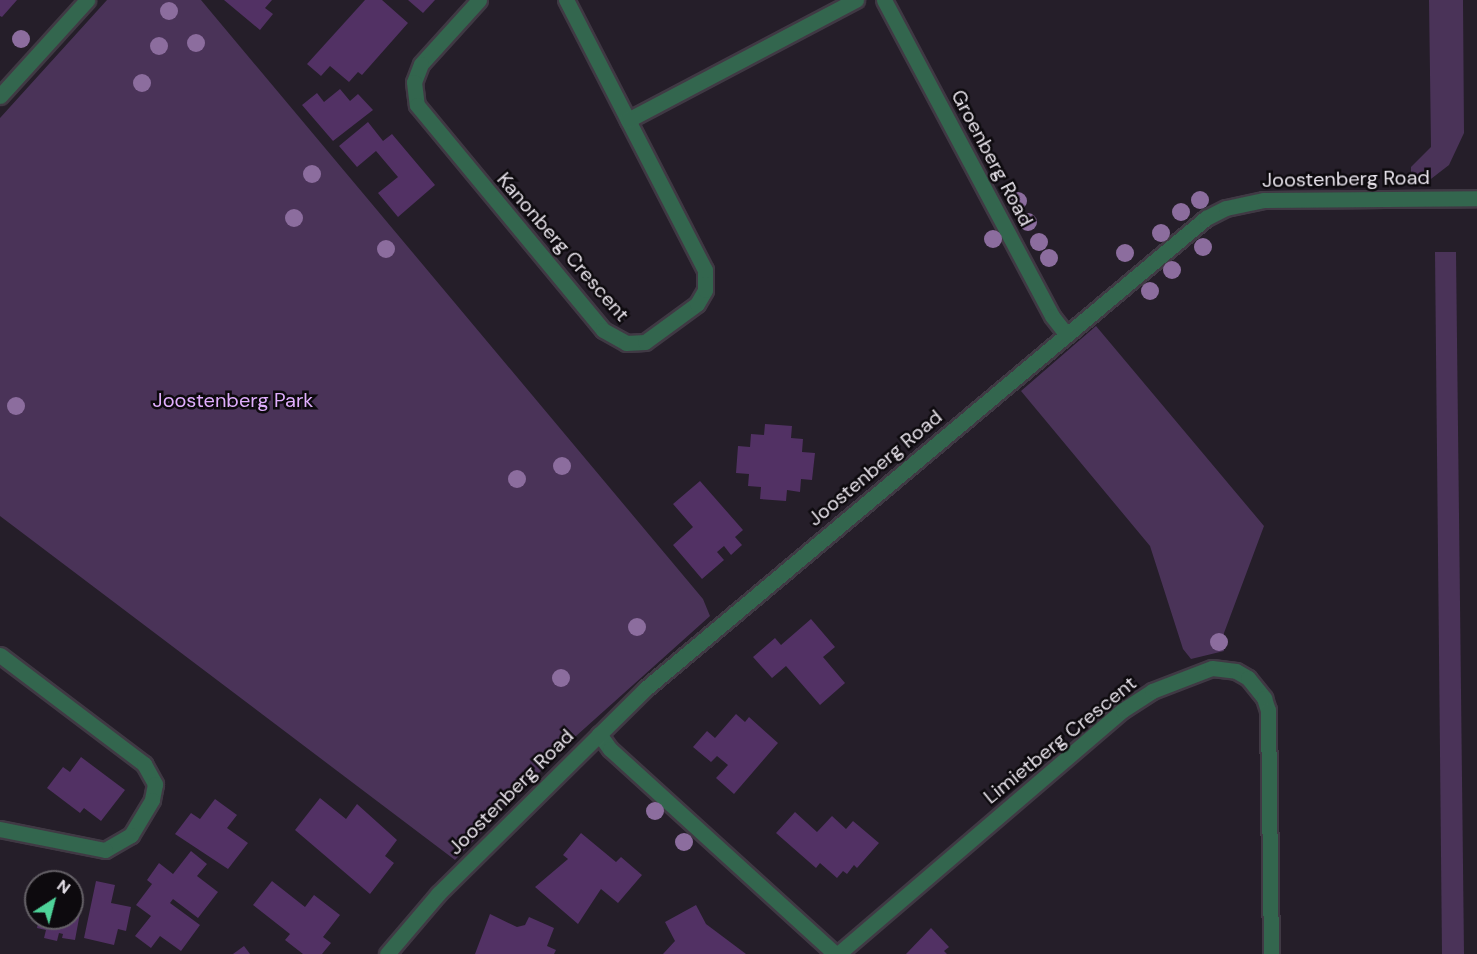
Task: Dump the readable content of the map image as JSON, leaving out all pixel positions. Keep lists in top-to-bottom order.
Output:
{
  "streets": {
    "street": [
      "Groenberg Road",
      "Joostenberg Road",
      "Kanonberg Crescent",
      "Limietberg Crescent"
    ]
  },
  "crossings": [
    ["Groenberg Road", "Joostenberg Road"],
    ["Joostenberg Road", "Limietberg Crescent"]
  ],
  "parks": ["Joostenberg Park"],
  "north": "top right"
}
